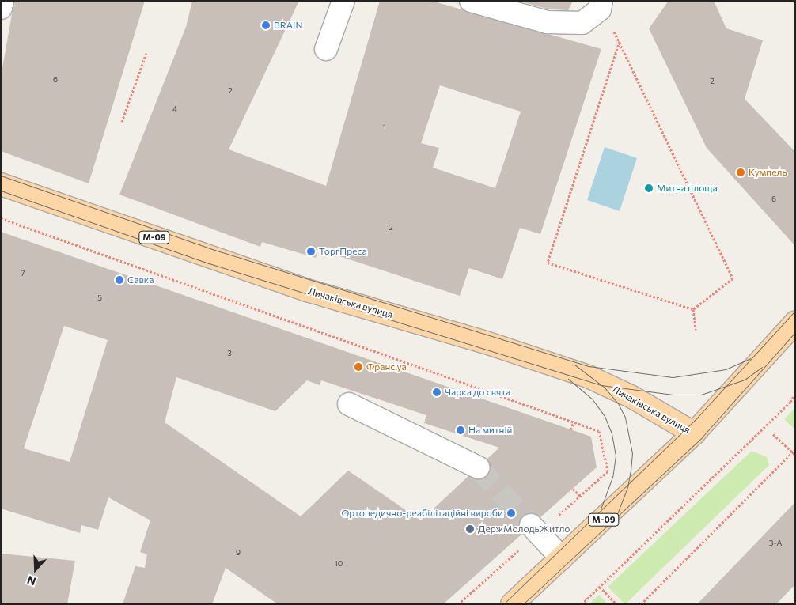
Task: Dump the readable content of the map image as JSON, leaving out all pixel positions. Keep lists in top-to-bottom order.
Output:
{
  "streets": {
    "main road": ["М-09", "Личаківська вулиця"]
  },
  "crossings": [
    ["М-09", "Личаківська вулиця"]
  ],
  "places": [
    "BRAIN",
    "Кумпель",
    "Митна площа",
    "ТоргПреса",
    "Савка",
    "Франс.уа",
    "Чарка до свята",
    "На митній",
    "Ортопедично-реабілітаційні вироби",
    "ДержМолодьЖитло"
  ],
  "house_numbers": [
    "6",
    "2",
    "2",
    "4",
    "1",
    "6",
    "2",
    "7",
    "5",
    "3",
    "3-А",
    "9",
    "10"
  ],
  "north": "bottom"
}
